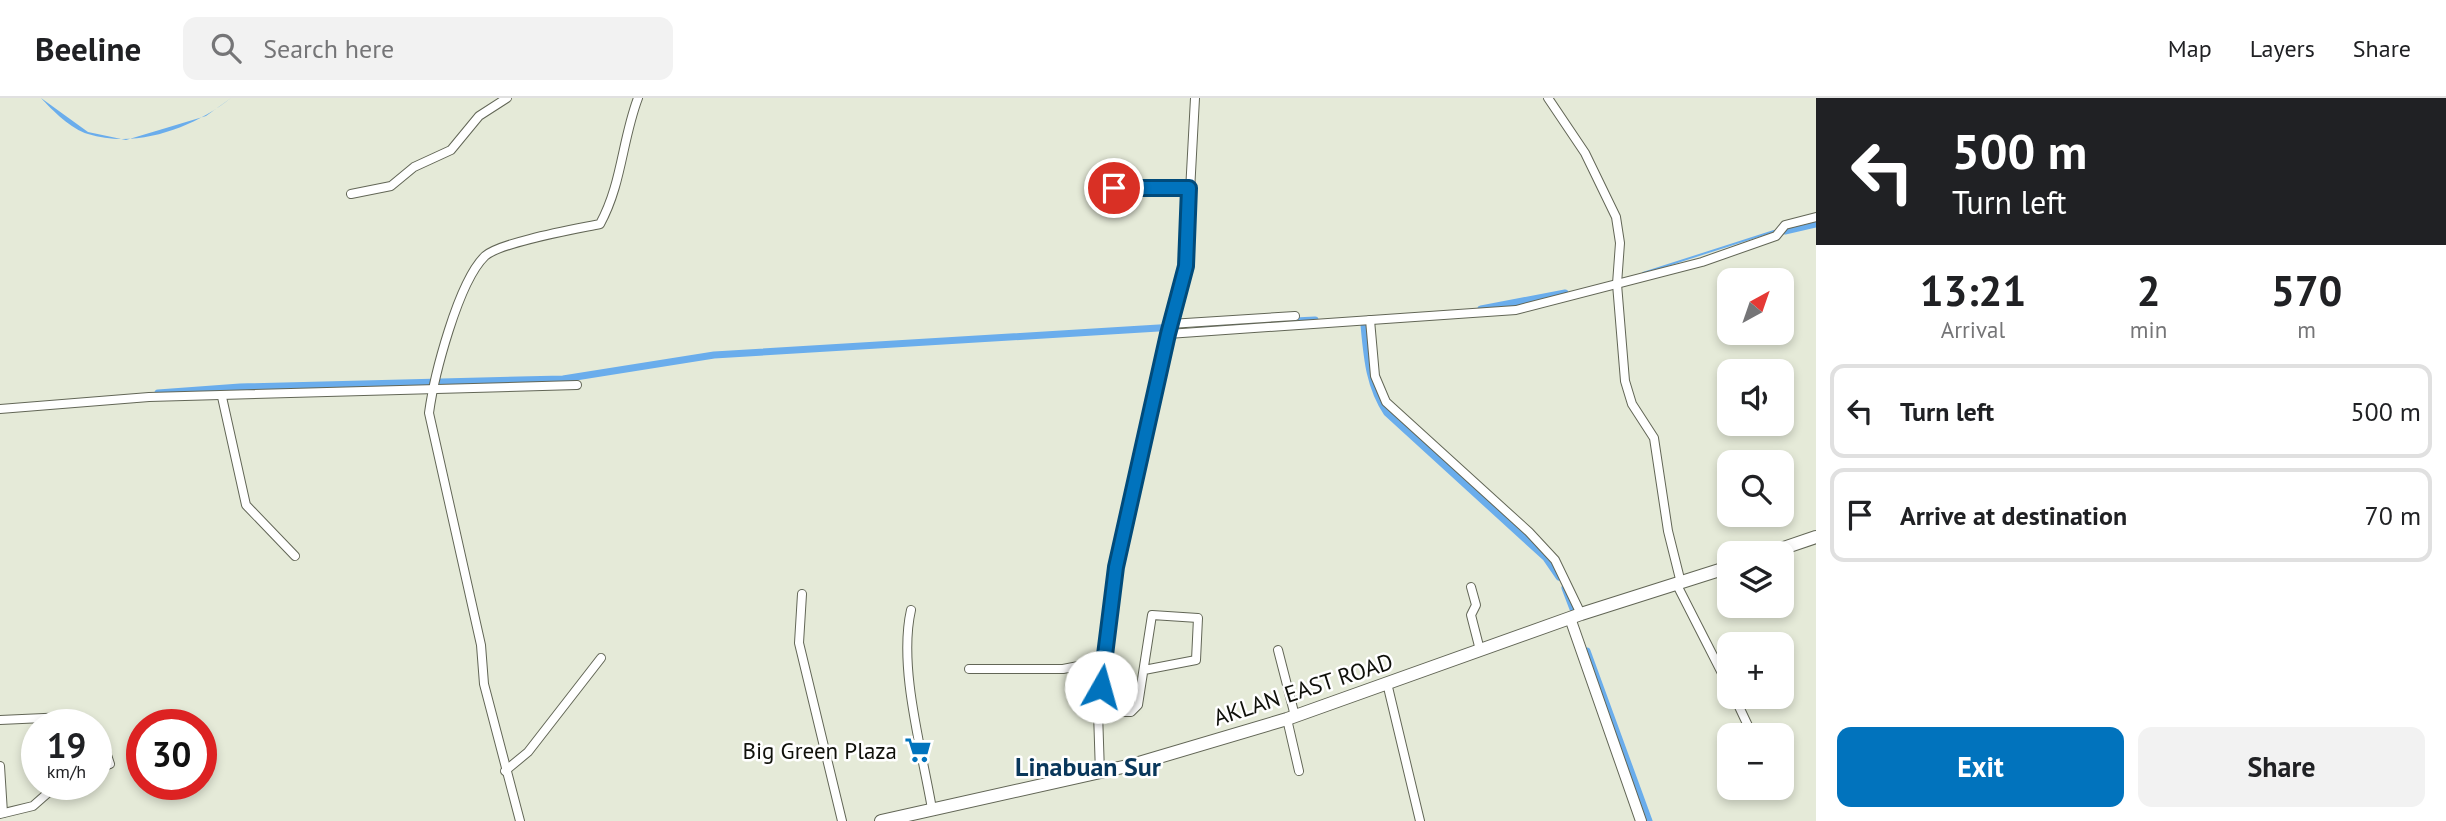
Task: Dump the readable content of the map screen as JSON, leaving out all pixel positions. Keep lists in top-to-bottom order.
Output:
{
  "streets": {
    "main road": ["AKLAN EAST ROAD"]
  },
  "districts": ["Linabuan Sur"],
  "places": {
    "supermarket": ["Big Green Plaza"]
  },
  "north": "top right",
  "page": {
    "header": "Beeline",
    "search": "Search here",
    "nav": ["Map", "Layers", "Share"],
    "turn": ["500 m", "Turn left"],
    "eta": [
      "13:21",
      "Arrival",
      "2",
      "min",
      "570",
      "m"
    ],
    "map_buttons": ["+", "−"],
    "list": [
      {
        "name": "Turn left",
        "value": "500 m"
      },
      {
        "name": "Arrive at destination",
        "value": "70 m"
      }
    ],
    "speed": "19 km/h",
    "limit": "30",
    "buttons": ["Exit", "Share"]
  }
}
